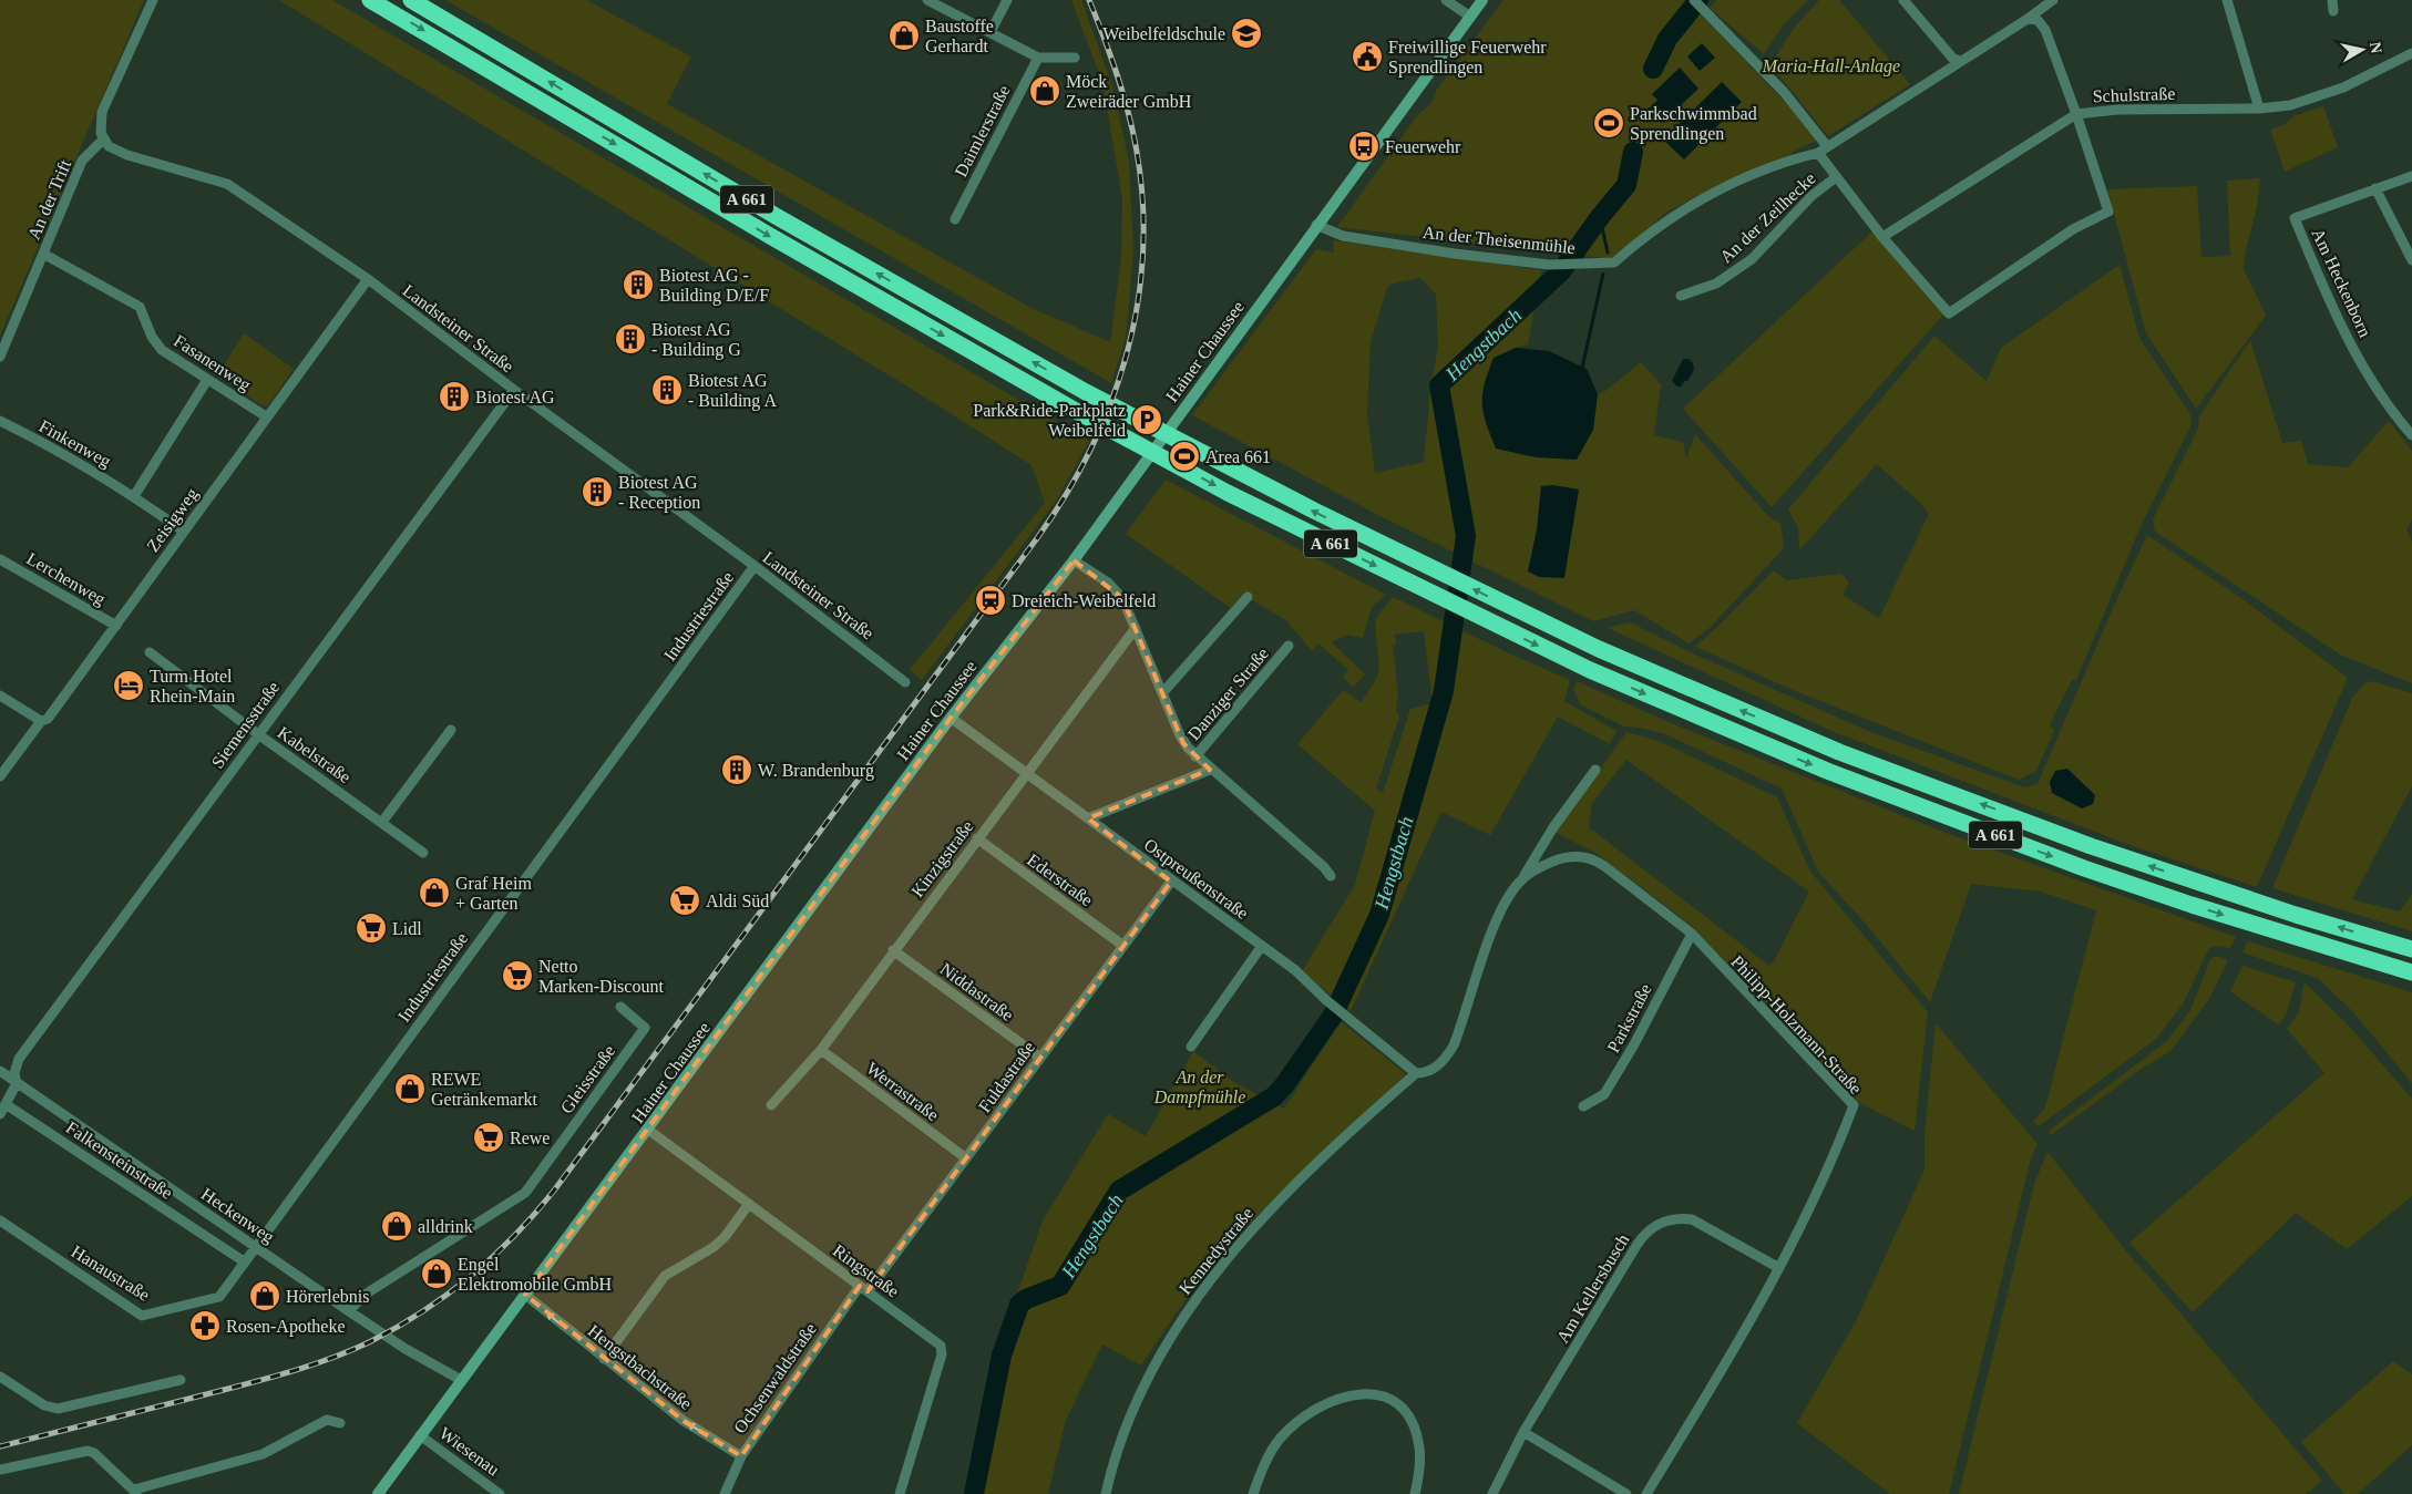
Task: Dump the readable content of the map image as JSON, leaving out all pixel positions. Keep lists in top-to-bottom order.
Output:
{
  "streets": {
    "highway": ["A 661"],
    "street": [
      "Schulstraße",
      "Daimlerstraße",
      "An der Trift",
      "An der Zeilhecke",
      "An der Theisenmühle",
      "Am Heckenborn",
      "Landsteiner Straße",
      "Hainer Chaussee",
      "Fasanenweg",
      "Finkenweg",
      "Zeisigweg",
      "Lerchenweg",
      "Industriestraße",
      "Danziger Straße",
      "Siemensstraße",
      "Kabelstraße",
      "Kinzigstraße",
      "Ostpreußenstraße",
      "Ederstraße",
      "Niddastraße",
      "Parkstraße",
      "Philipp-Holzmann-Straße",
      "Fuldastraße",
      "Gleisstraße",
      "Werrastraße",
      "Falkensteinstraße",
      "Heckenweg",
      "Kennedystraße",
      "Ringstraße",
      "Hanaustraße",
      "Am Kellersbusch",
      "Hengstbachstraße",
      "Ochsenwaldstraße",
      "Wiesenau"
    ]
  },
  "crossings": [
    ["Schulstraße", "An der Zeilhecke"],
    ["An der Trift", "Landsteiner Straße"],
    ["An der Trift", "Fasanenweg"],
    ["An der Theisenmühle", "Hainer Chaussee"],
    ["Landsteiner Straße", "Zeisigweg"],
    ["Landsteiner Straße", "Industriestraße"],
    ["Landsteiner Straße", "Siemensstraße"],
    ["Hainer Chaussee", "Danziger Straße"],
    ["Hainer Chaussee", "Ostpreußenstraße"],
    ["Hainer Chaussee", "Heckenweg"],
    ["Hainer Chaussee", "Ringstraße"],
    ["Hainer Chaussee", "Hengstbachstraße"],
    ["Hainer Chaussee", "Wiesenau"],
    ["Fasanenweg", "Zeisigweg"],
    ["Finkenweg", "Zeisigweg"],
    ["Zeisigweg", "Lerchenweg"],
    ["Industriestraße", "Heckenweg"],
    ["Industriestraße", "Hanaustraße"],
    ["Danziger Straße", "Kinzigstraße"],
    ["Siemensstraße", "Kabelstraße"],
    ["Siemensstraße", "Heckenweg"],
    ["Kinzigstraße", "Ostpreußenstraße"],
    ["Kinzigstraße", "Ederstraße"],
    ["Kinzigstraße", "Niddastraße"],
    ["Kinzigstraße", "Werrastraße"],
    ["Ostpreußenstraße", "Philipp-Holzmann-Straße"],
    ["Ostpreußenstraße", "Fuldastraße"],
    ["Ostpreußenstraße", "Kennedystraße"],
    ["Ederstraße", "Fuldastraße"],
    ["Niddastraße", "Fuldastraße"],
    ["Parkstraße", "Philipp-Holzmann-Straße"],
    ["Philipp-Holzmann-Straße", "Kennedystraße"],
    ["Philipp-Holzmann-Straße", "Am Kellersbusch"],
    ["Fuldastraße", "Werrastraße"],
    ["Fuldastraße", "Ringstraße"],
    ["Fuldastraße", "Ochsenwaldstraße"],
    ["Gleisstraße", "Heckenweg"],
    ["Falkensteinstraße", "Hanaustraße"],
    ["Heckenweg", "Hanaustraße"],
    ["Ringstraße", "Ochsenwaldstraße"],
    ["Hengstbachstraße", "Ochsenwaldstraße"]
  ],
  "one_way": ["Hengstbachstraße"],
  "water": ["Hengstbach"],
  "parks": ["Maria-Hall-Anlage", "An der Dampfmühle"],
  "places": {
    "school or university": ["Weibelfeldschule"],
    "shop": [
      "Baustoffe Gerhardt",
      "Möck Zweiräder GmbH",
      "Graf Heim + Garten",
      "REWE Getränkemarkt",
      "alldrink",
      "Engel Elektromobile GmbH",
      "Hörerlebnis"
    ],
    "public building": ["Freiwillige Feuerwehr Sprendlingen"],
    "sports": ["Parkschwimmbad Sprendlingen", "Area 661"],
    "bus stop": ["Feuerwehr"],
    "building": [
      "Biotest AG - Building D/E/F",
      "Biotest AG - Building G",
      "Biotest AG - Building A",
      "Biotest AG",
      "Biotest AG - Reception",
      "W. Brandenburg"
    ],
    "parking": ["Park&Ride-Parkplatz Weibelfeld"],
    "station": ["Dreieich-Weibelfeld"],
    "hotel": ["Turm Hotel Rhein-Main"],
    "supermarket": [
      "Aldi Süd",
      "Lidl",
      "Netto Marken-Discount",
      "Rewe"
    ],
    "pharmacy": ["Rosen-Apotheke"]
  },
  "north": "right"
}
